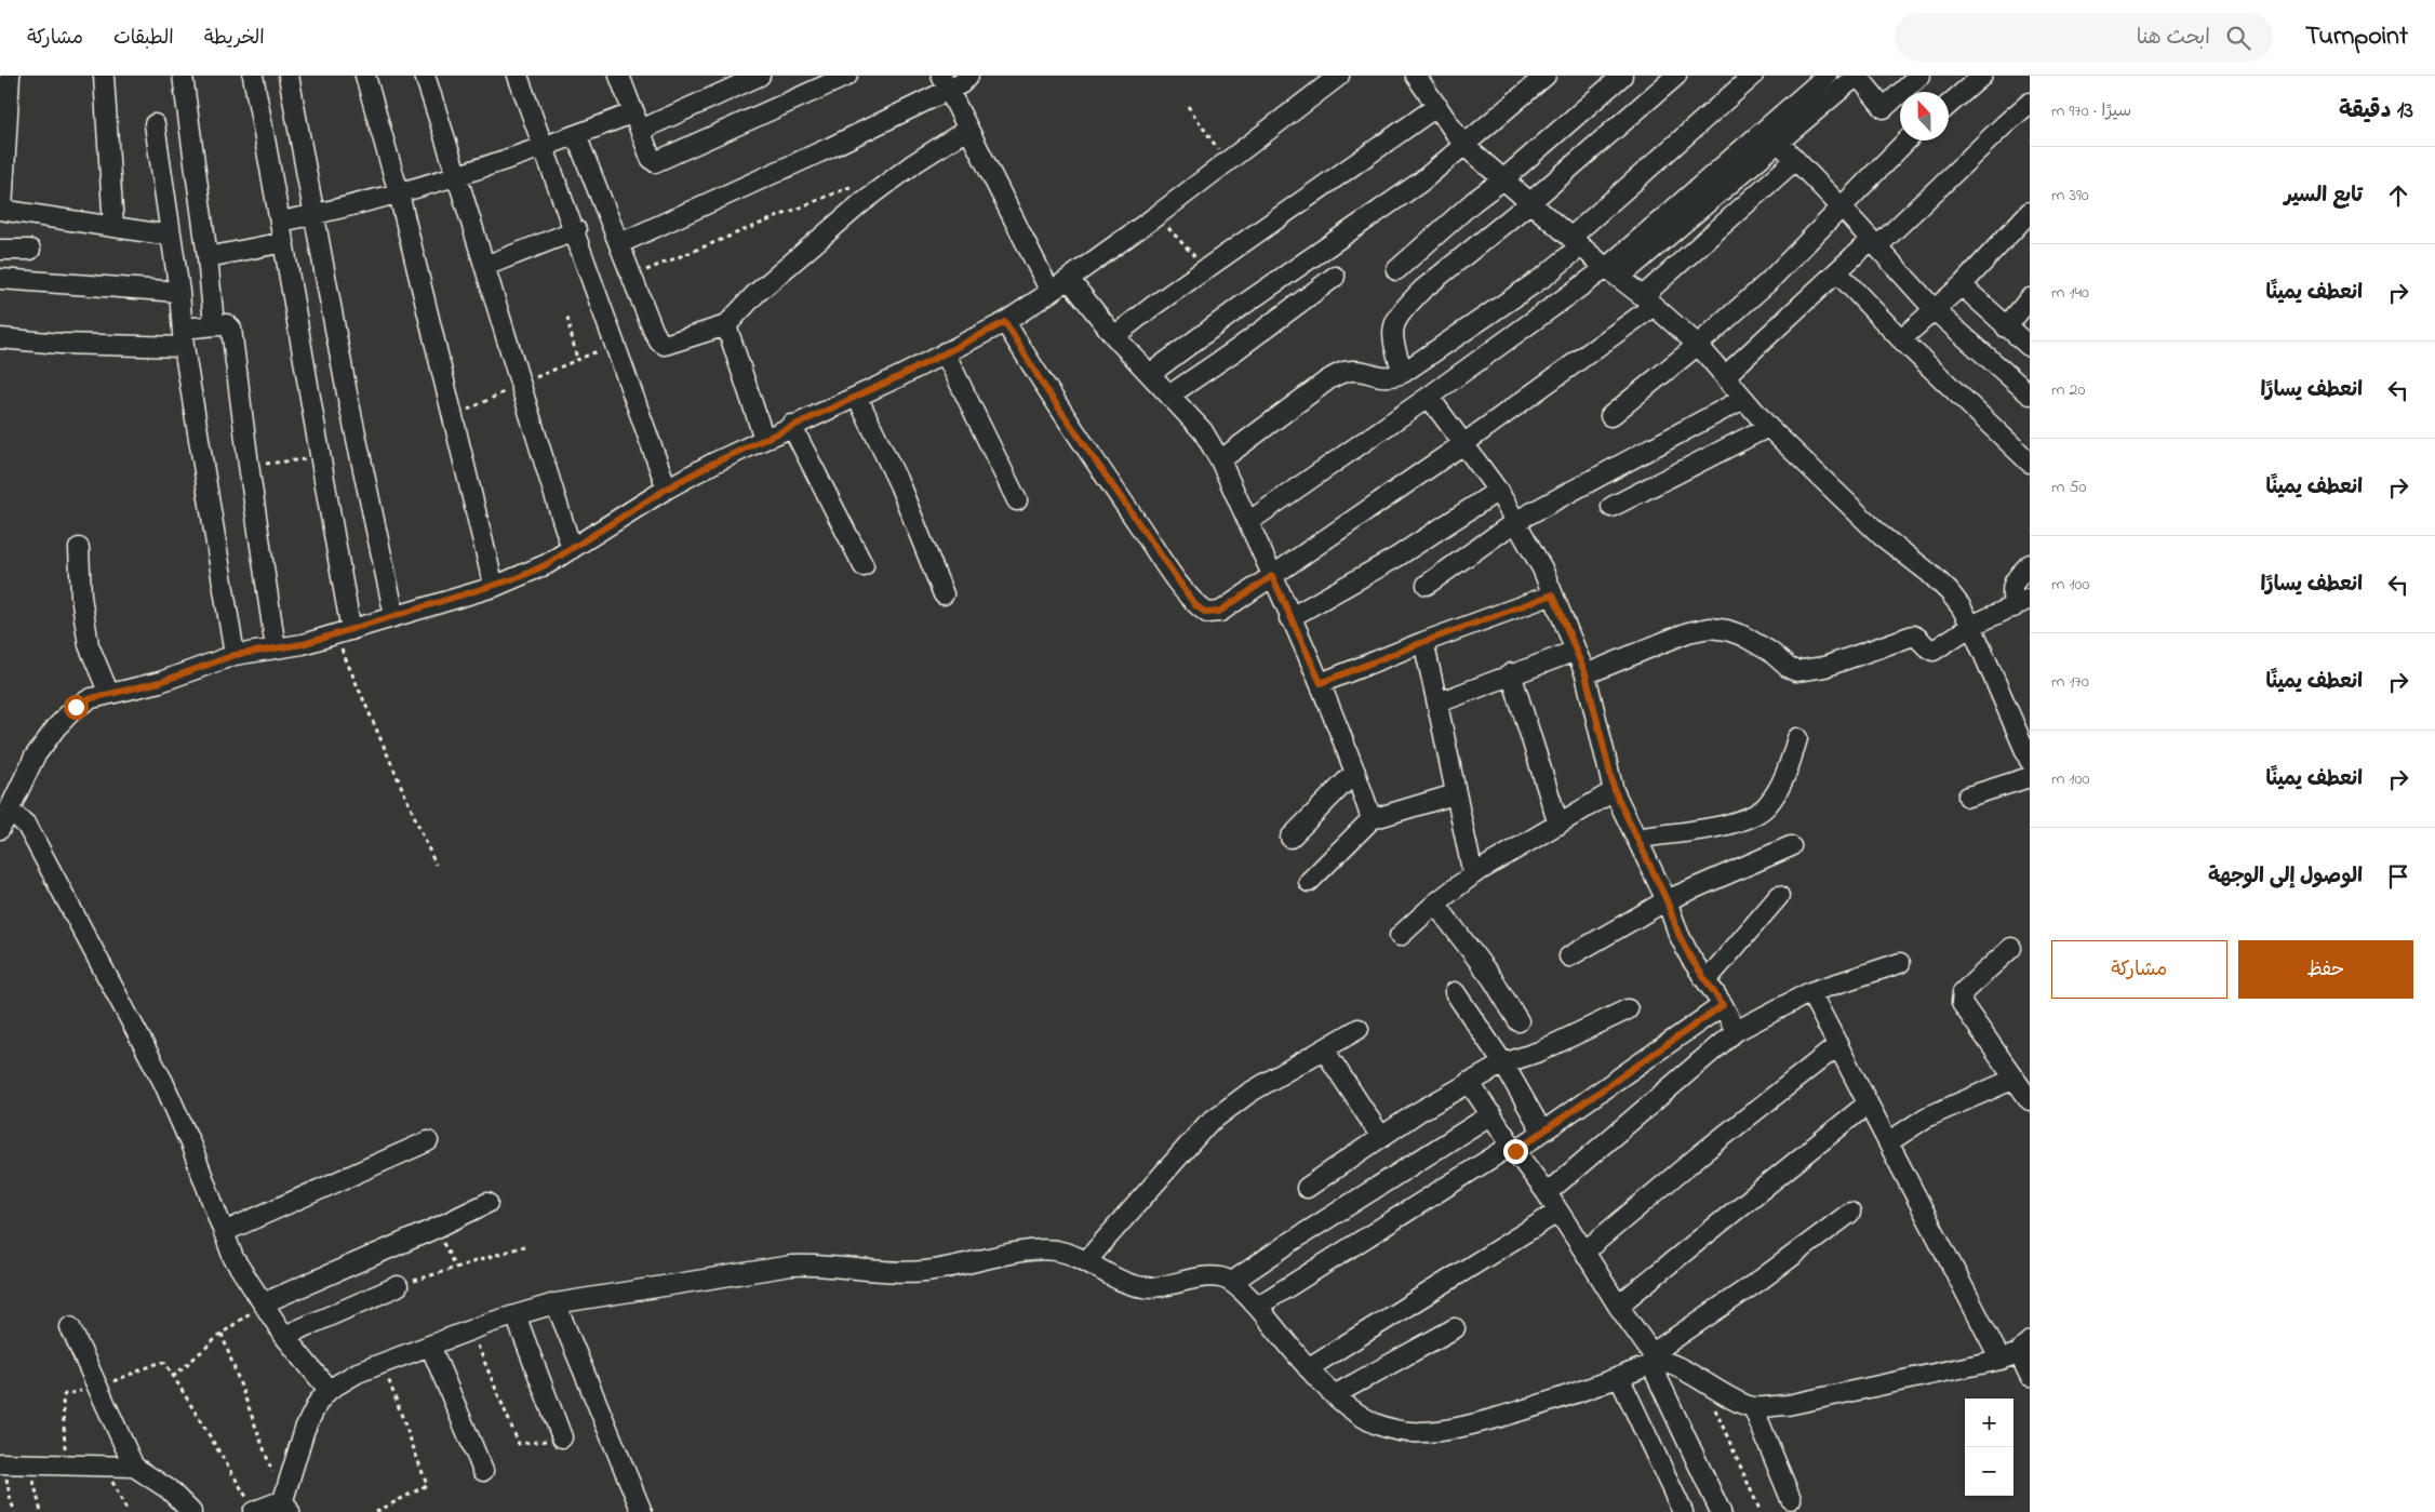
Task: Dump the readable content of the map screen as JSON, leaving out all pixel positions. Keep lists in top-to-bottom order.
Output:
{
  "north": "top",
  "page": {
    "header": "Turnpoint",
    "search": "ابحث هنا",
    "nav": ["الخريطة", "الطبقات", "مشاركة"],
    "heading": ["13 دقيقة", "سيرًا · 970 m"],
    "list": [
      ["تابع السير", "390 m"],
      ["انعطف يمينًا", "140 m"],
      ["انعطف يسارًا", "20 m"],
      ["انعطف يمينًا", "50 m"],
      ["انعطف يسارًا", "100 m"],
      ["انعطف يمينًا", "170 m"],
      ["انعطف يمينًا", "100 m"],
      "الوصول إلى الوجهة"
    ],
    "buttons": ["حفظ", "مشاركة"],
    "map_buttons": ["+", "−"]
  }
}
